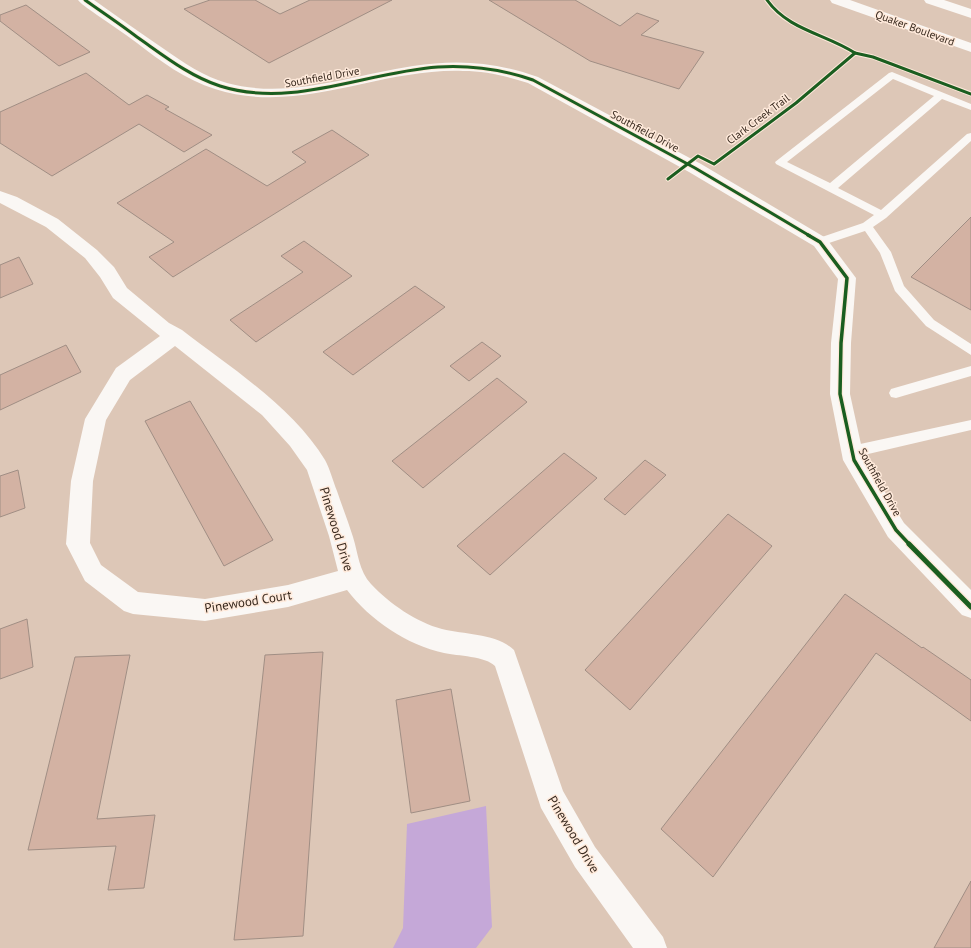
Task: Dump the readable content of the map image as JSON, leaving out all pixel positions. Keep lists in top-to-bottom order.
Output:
{
  "streets": {
    "street": [
      "Quaker Boulevard",
      "Southfield Drive",
      "Pinewood Drive",
      "Pinewood Court"
    ],
    "cycle path": ["Clark Creek Trail"]
  },
  "crossings": [
    ["Pinewood Drive", "Pinewood Court"]
  ]
}
